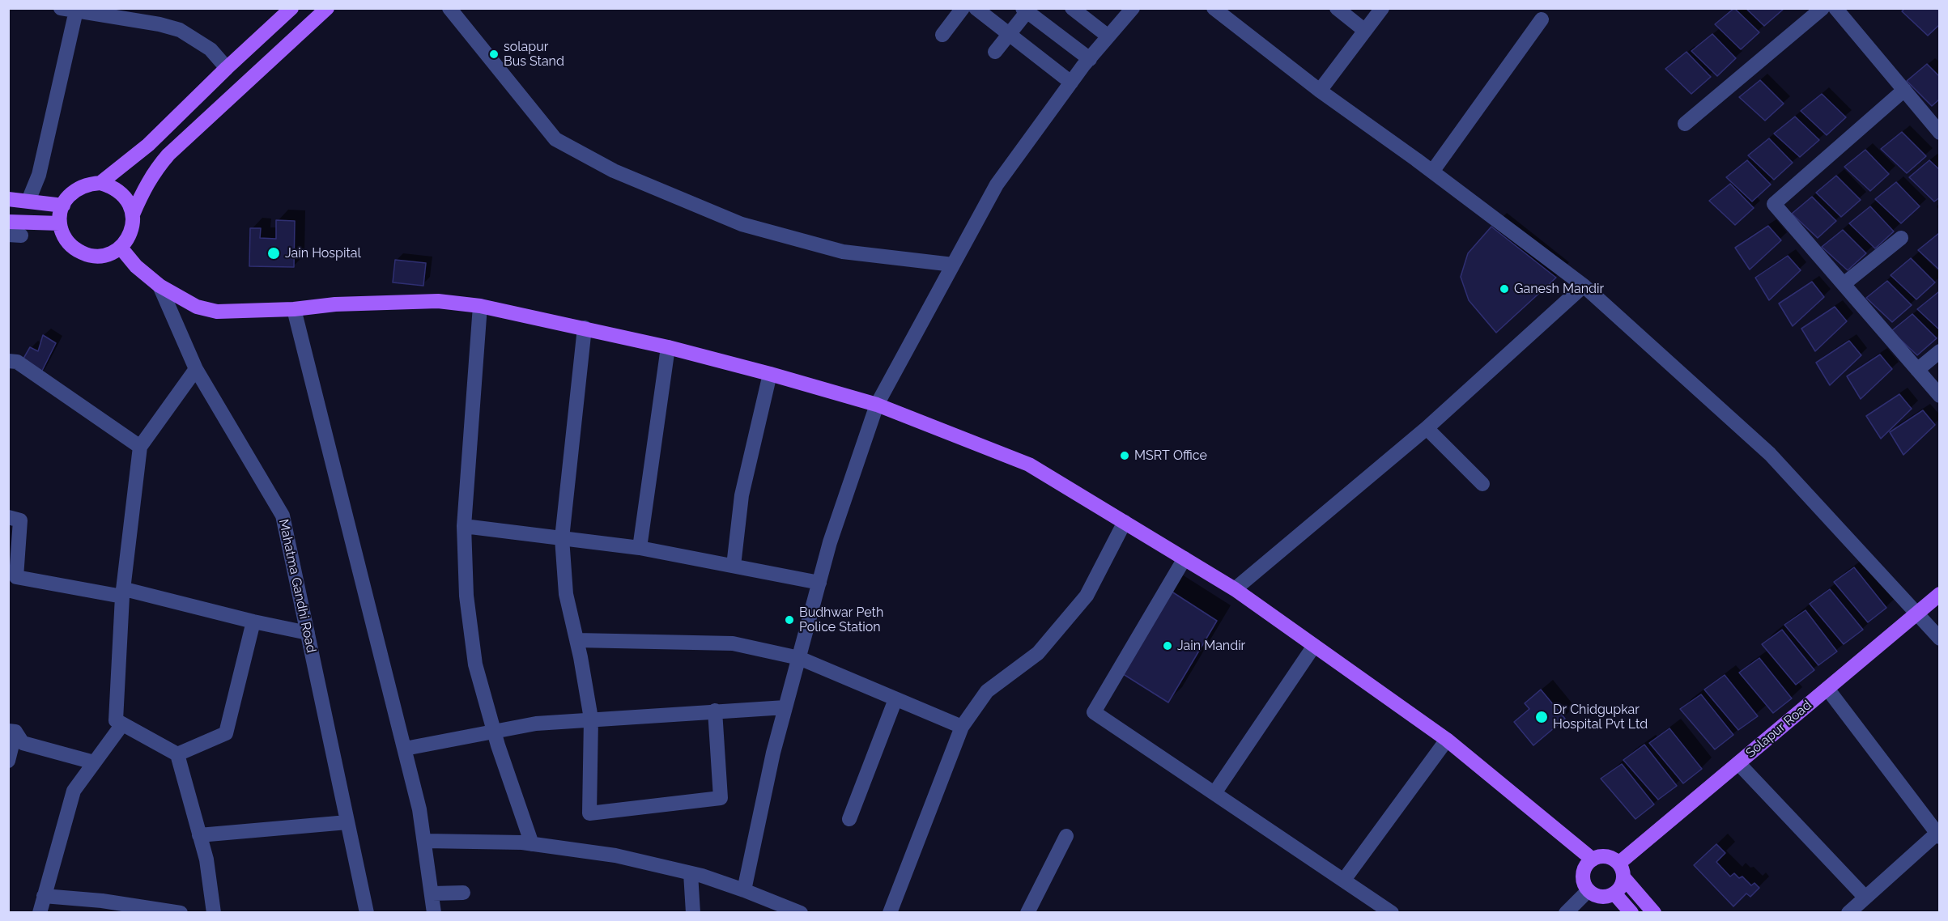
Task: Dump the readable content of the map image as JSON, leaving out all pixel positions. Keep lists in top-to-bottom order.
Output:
{
  "streets": {
    "main road": ["Solapur Road"],
    "street": ["Mahatma Gandhi Road"]
  },
  "places": [
    "solapur Bus Stand",
    "Jain Hospital",
    "Ganesh Mandir",
    "MSRT Office",
    "Budhwar Peth Police Station",
    "Jain Mandir",
    "Dr Chidgupkar Hospital Pvt Ltd"
  ]
}
